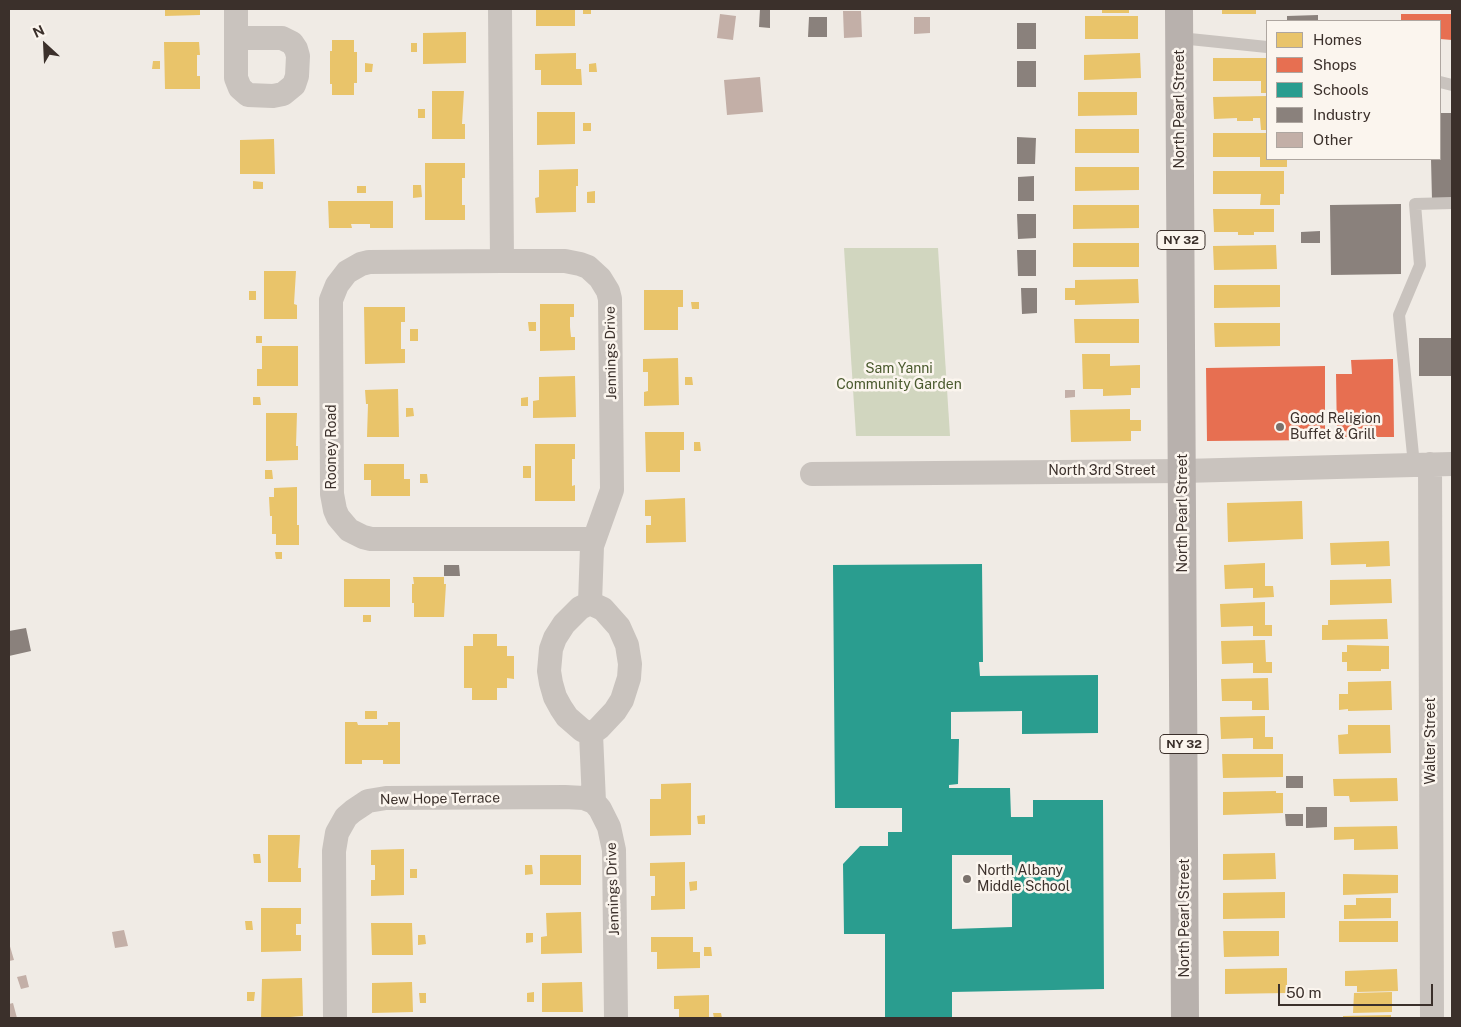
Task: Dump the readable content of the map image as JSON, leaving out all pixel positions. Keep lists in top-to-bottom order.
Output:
{
  "streets": {
    "main road": ["North Pearl Street", "NY 32"],
    "street": [
      "Jennings Drive",
      "Rooney Road",
      "North 3rd Street",
      "Walter Street",
      "New Hope Terrace"
    ]
  },
  "crossings": [
    ["North Pearl Street", "North 3rd Street"],
    ["Jennings Drive", "Rooney Road"],
    ["Jennings Drive", "New Hope Terrace"],
    ["North 3rd Street", "Walter Street"]
  ],
  "parks": ["Sam Yanni Community Garden"],
  "places": ["Good Religion Buffet & Grill", "North Albany Middle School"],
  "legend": [
    "Homes",
    "Shops",
    "Schools",
    "Industry",
    "Other"
  ],
  "scale_bar": "50 m",
  "north": "top left"
}
